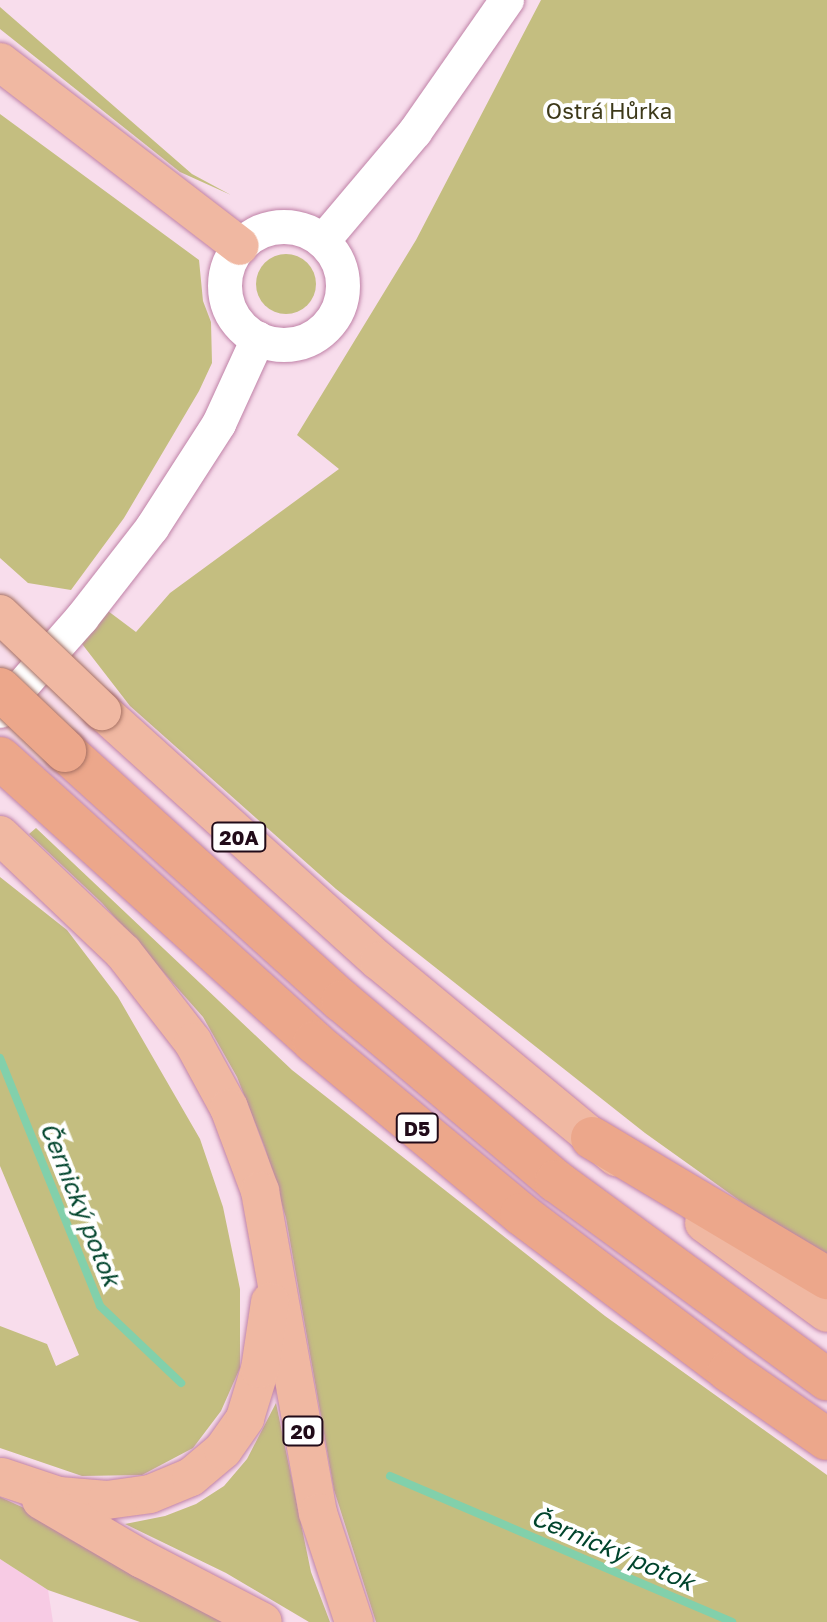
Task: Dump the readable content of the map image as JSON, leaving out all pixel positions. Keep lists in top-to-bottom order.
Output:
{
  "streets": {
    "highway": ["20A", "D5", "20"]
  },
  "water": ["Černický potok"],
  "parks": ["Ostrá Hůrka"]
}
